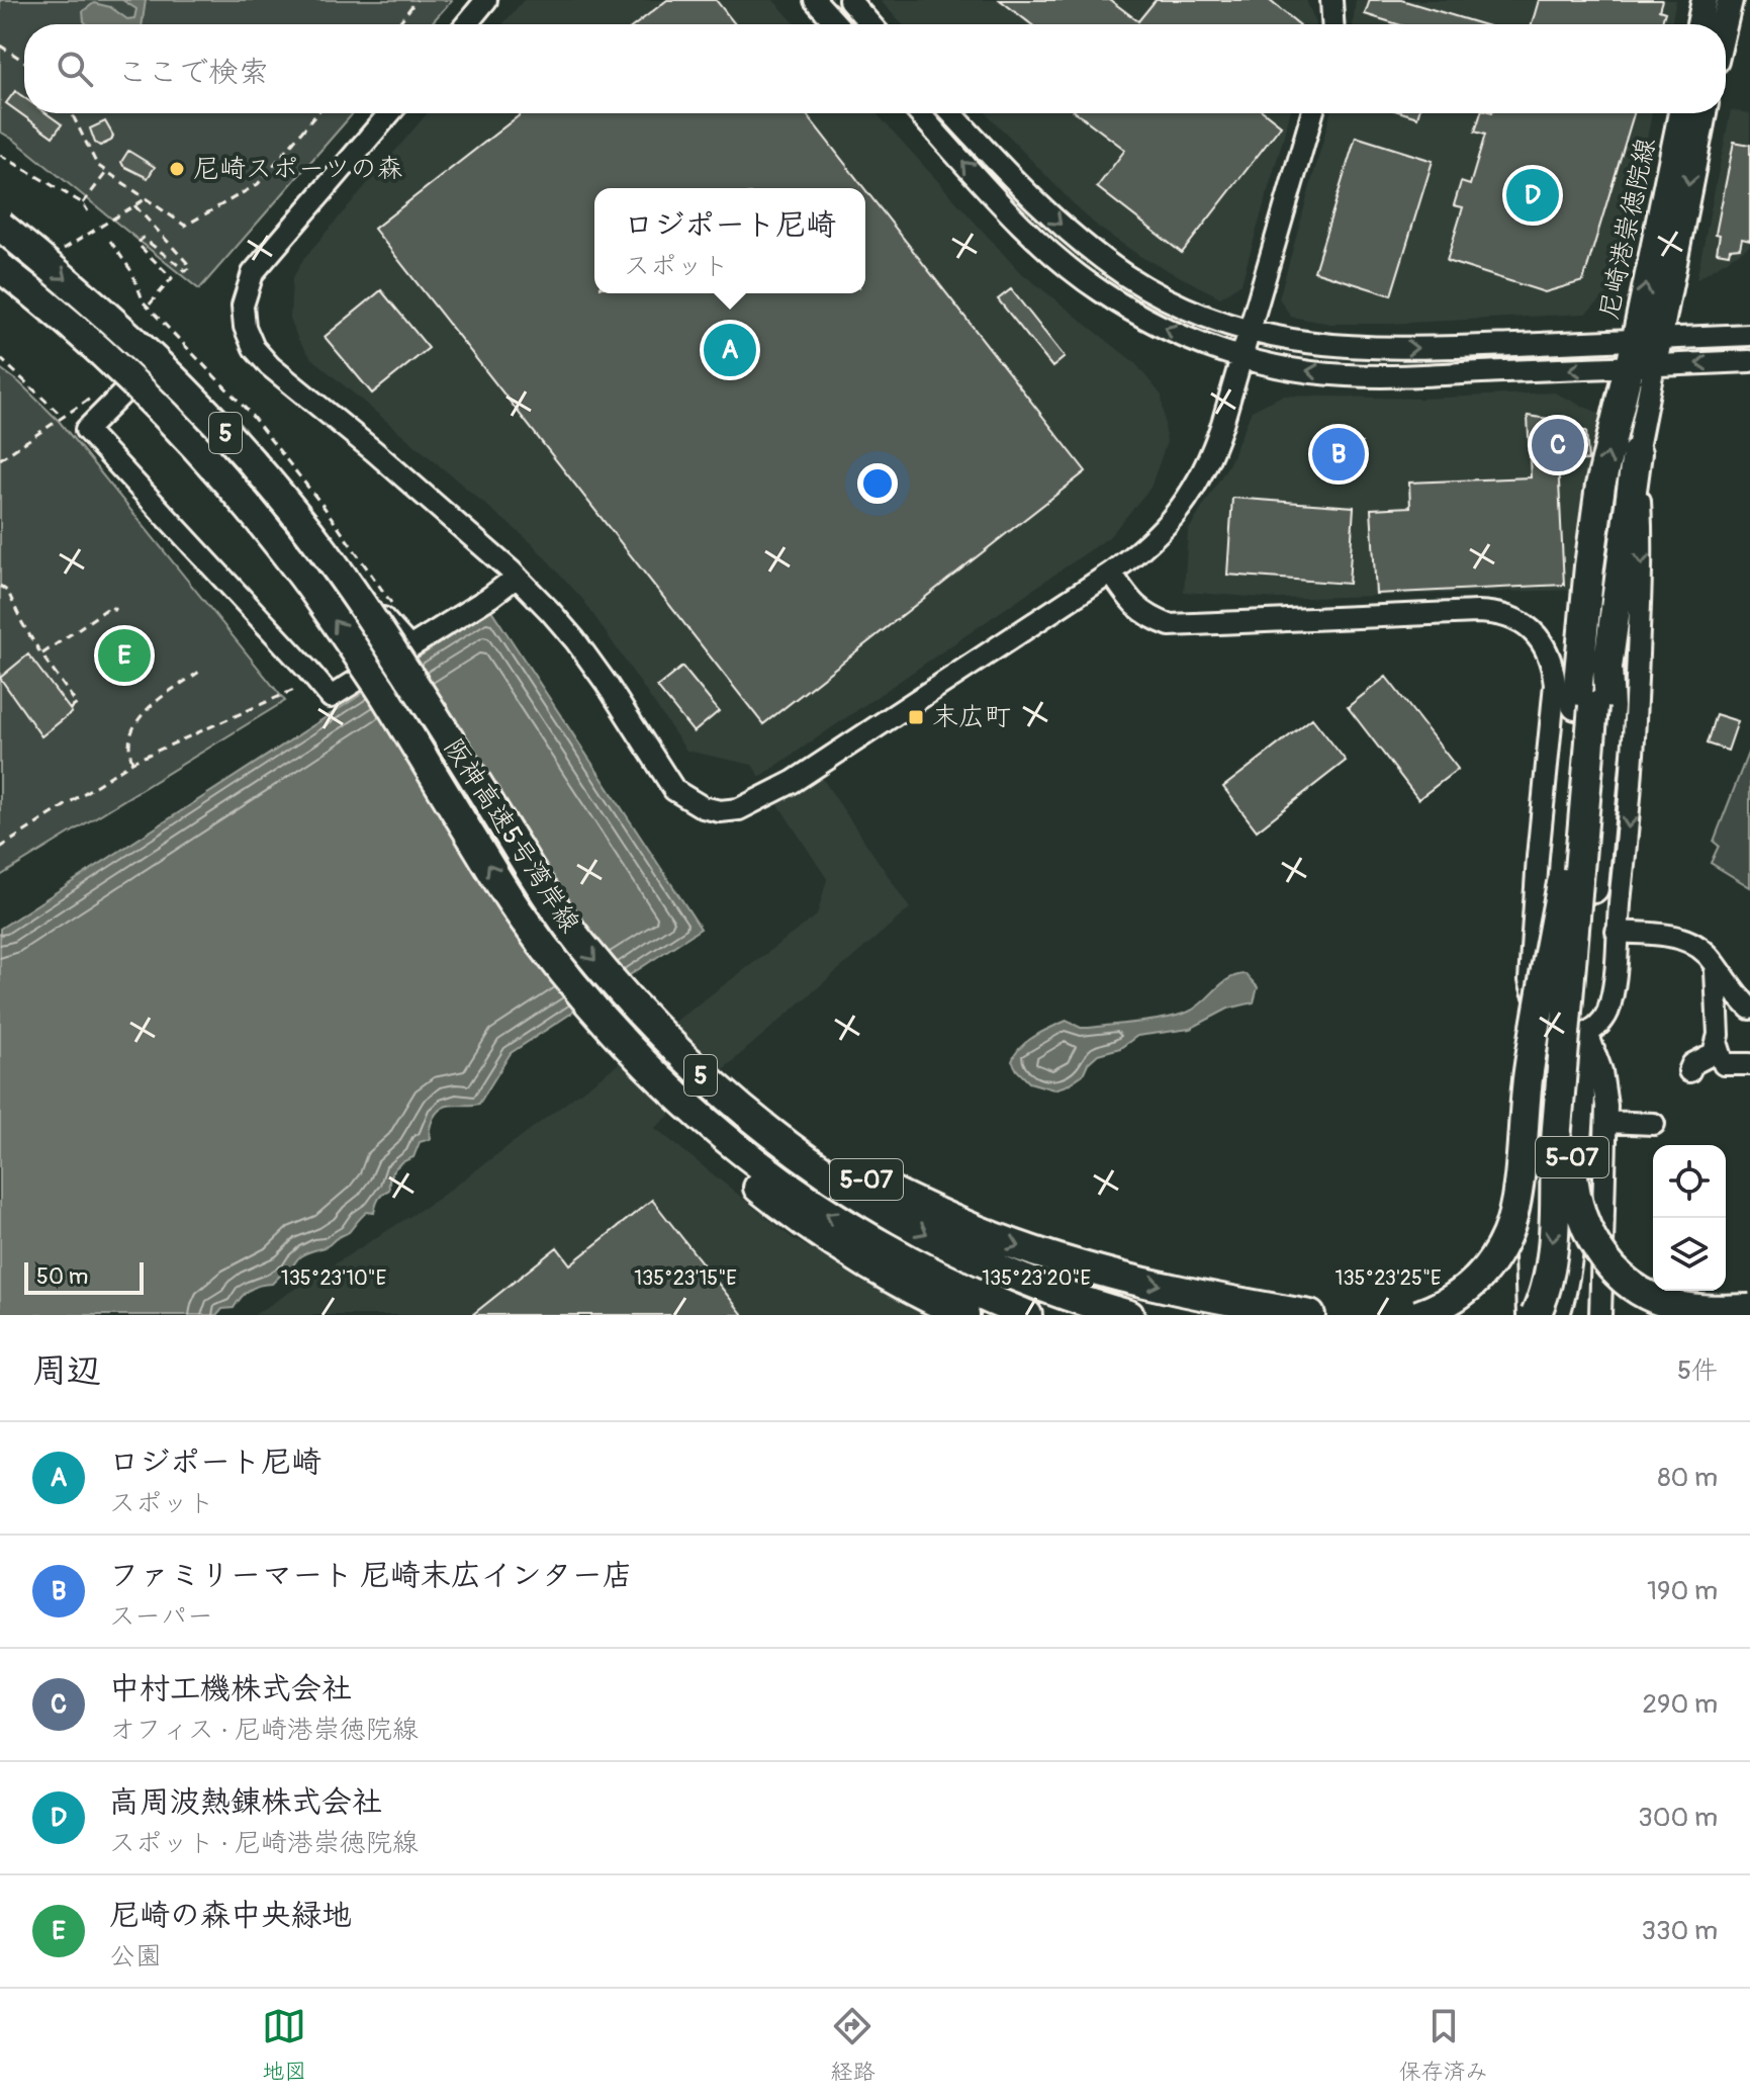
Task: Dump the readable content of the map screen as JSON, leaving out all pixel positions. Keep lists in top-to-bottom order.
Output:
{
  "streets": {
    "highway": ["5", "阪神高速5号湾岸線", "5-07"],
    "main road": ["尼崎港崇徳院線"]
  },
  "crossings": [
    ["尼崎港崇徳院線", "5-07"],
    ["阪神高速5号湾岸線", "5-07"]
  ],
  "places": {
    "other": ["尼崎スポーツの森"],
    "transit": ["末広町"]
  },
  "scale_bar": "50 m",
  "page": {
    "search": "ここで検索",
    "pins": [
      "D",
      "A",
      "C",
      "B",
      "E"
    ],
    "popup": ["ロジポート尼崎", "スポット"],
    "scale": "50 m",
    "heading": ["周辺", "5件"],
    "list": [
      {
        "mark": "A",
        "name": "ロジポート尼崎",
        "note": "スポット",
        "value": "80 m"
      },
      {
        "mark": "B",
        "name": "ファミリーマート 尼崎末広インター店",
        "note": "スーパー",
        "value": "190 m"
      },
      {
        "mark": "C",
        "name": "中村工機株式会社",
        "note": "オフィス · 尼崎港崇徳院線",
        "value": "290 m"
      },
      {
        "mark": "D",
        "name": "高周波熱錬株式会社",
        "note": "スポット · 尼崎港崇徳院線",
        "value": "300 m"
      },
      {
        "mark": "E",
        "name": "尼崎の森中央緑地",
        "note": "公園",
        "value": "330 m"
      }
    ],
    "nav": ["地図", "経路", "保存済み"]
  },
  "coordinates": [
    "135°23'10\"E",
    "135°23'15\"E",
    "135°23'20\"E",
    "135°23'25\"E"
  ]
}
